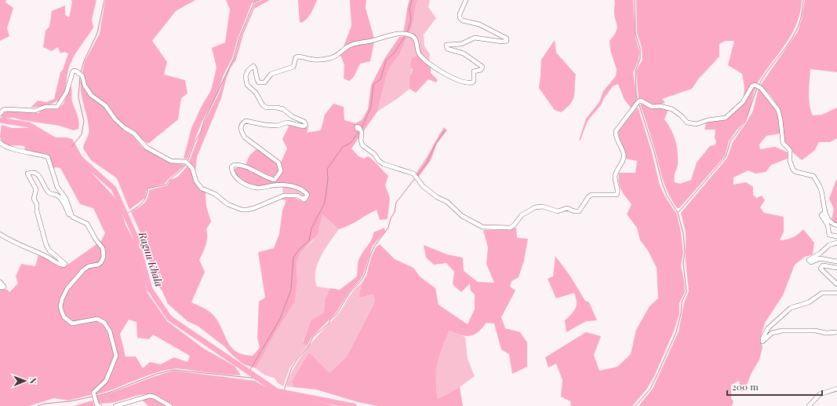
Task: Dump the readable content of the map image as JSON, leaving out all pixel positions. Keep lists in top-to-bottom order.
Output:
{
  "water": ["Ragnu Khāla"],
  "scale_bar": "200 m",
  "north": "right"
}
